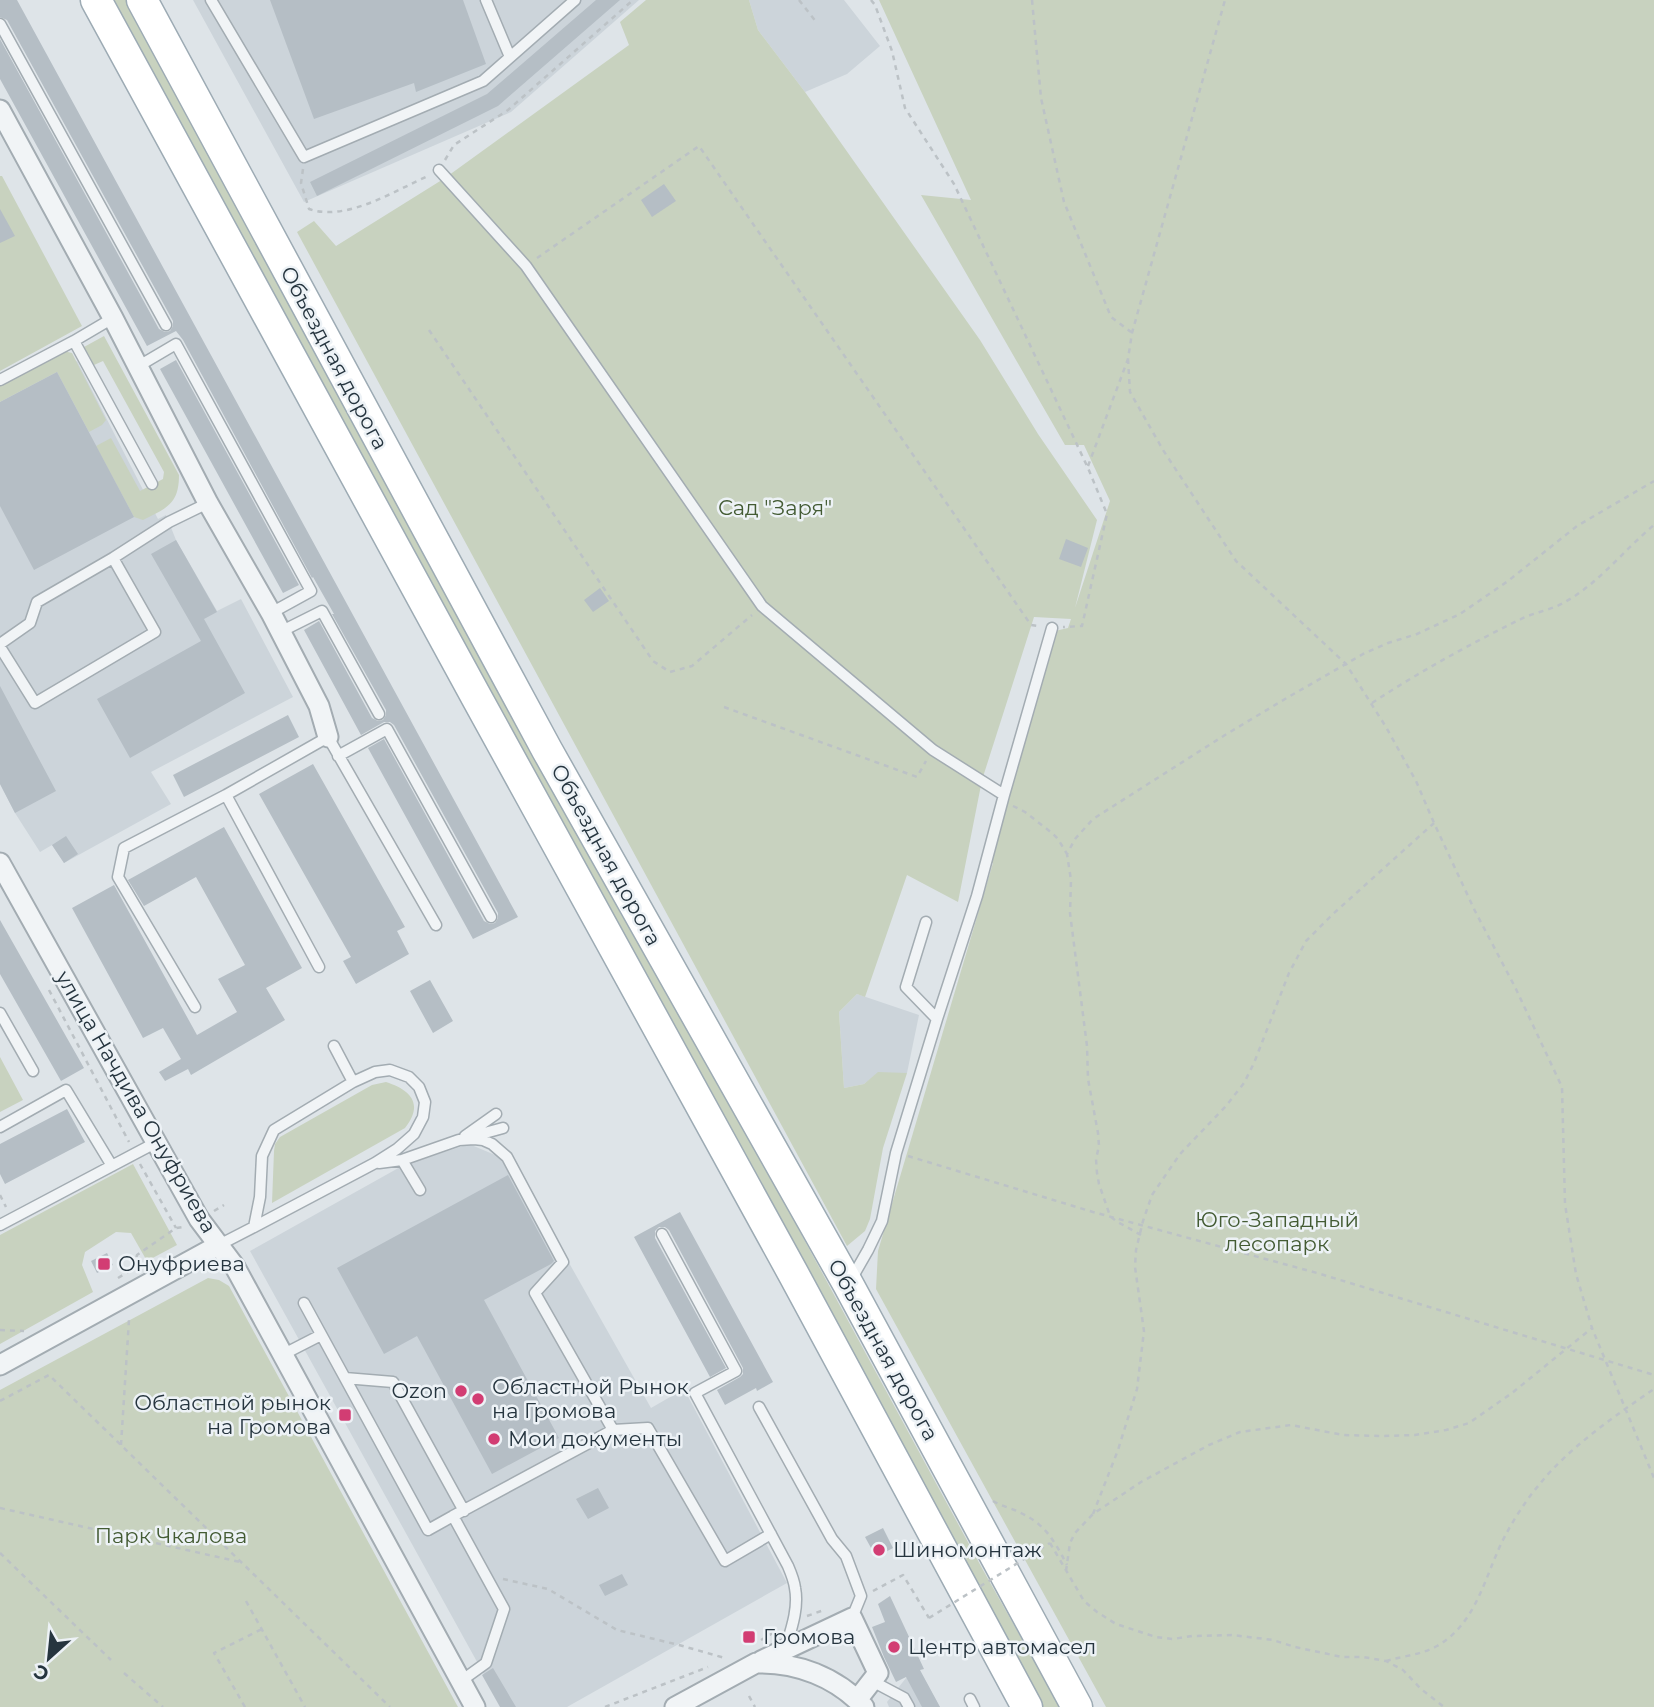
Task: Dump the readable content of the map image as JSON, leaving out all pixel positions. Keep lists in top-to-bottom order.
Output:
{
  "streets": {
    "main road": ["Объездная дорога"],
    "street": ["улица Начдива Онуфриева"]
  },
  "parks": ["Сад \"Заря\"", "Юго-Западный лесопарк", "Парк Чкалова"],
  "places": {
    "transit": ["Онуфриева", "Областной рынок на Громова", "Громова"],
    "other": [
      "Ozon",
      "Областной Рынок на Громова",
      "Мои документы",
      "Шиномонтаж",
      "Центр автомасел"
    ]
  },
  "north": "bottom left"
}
